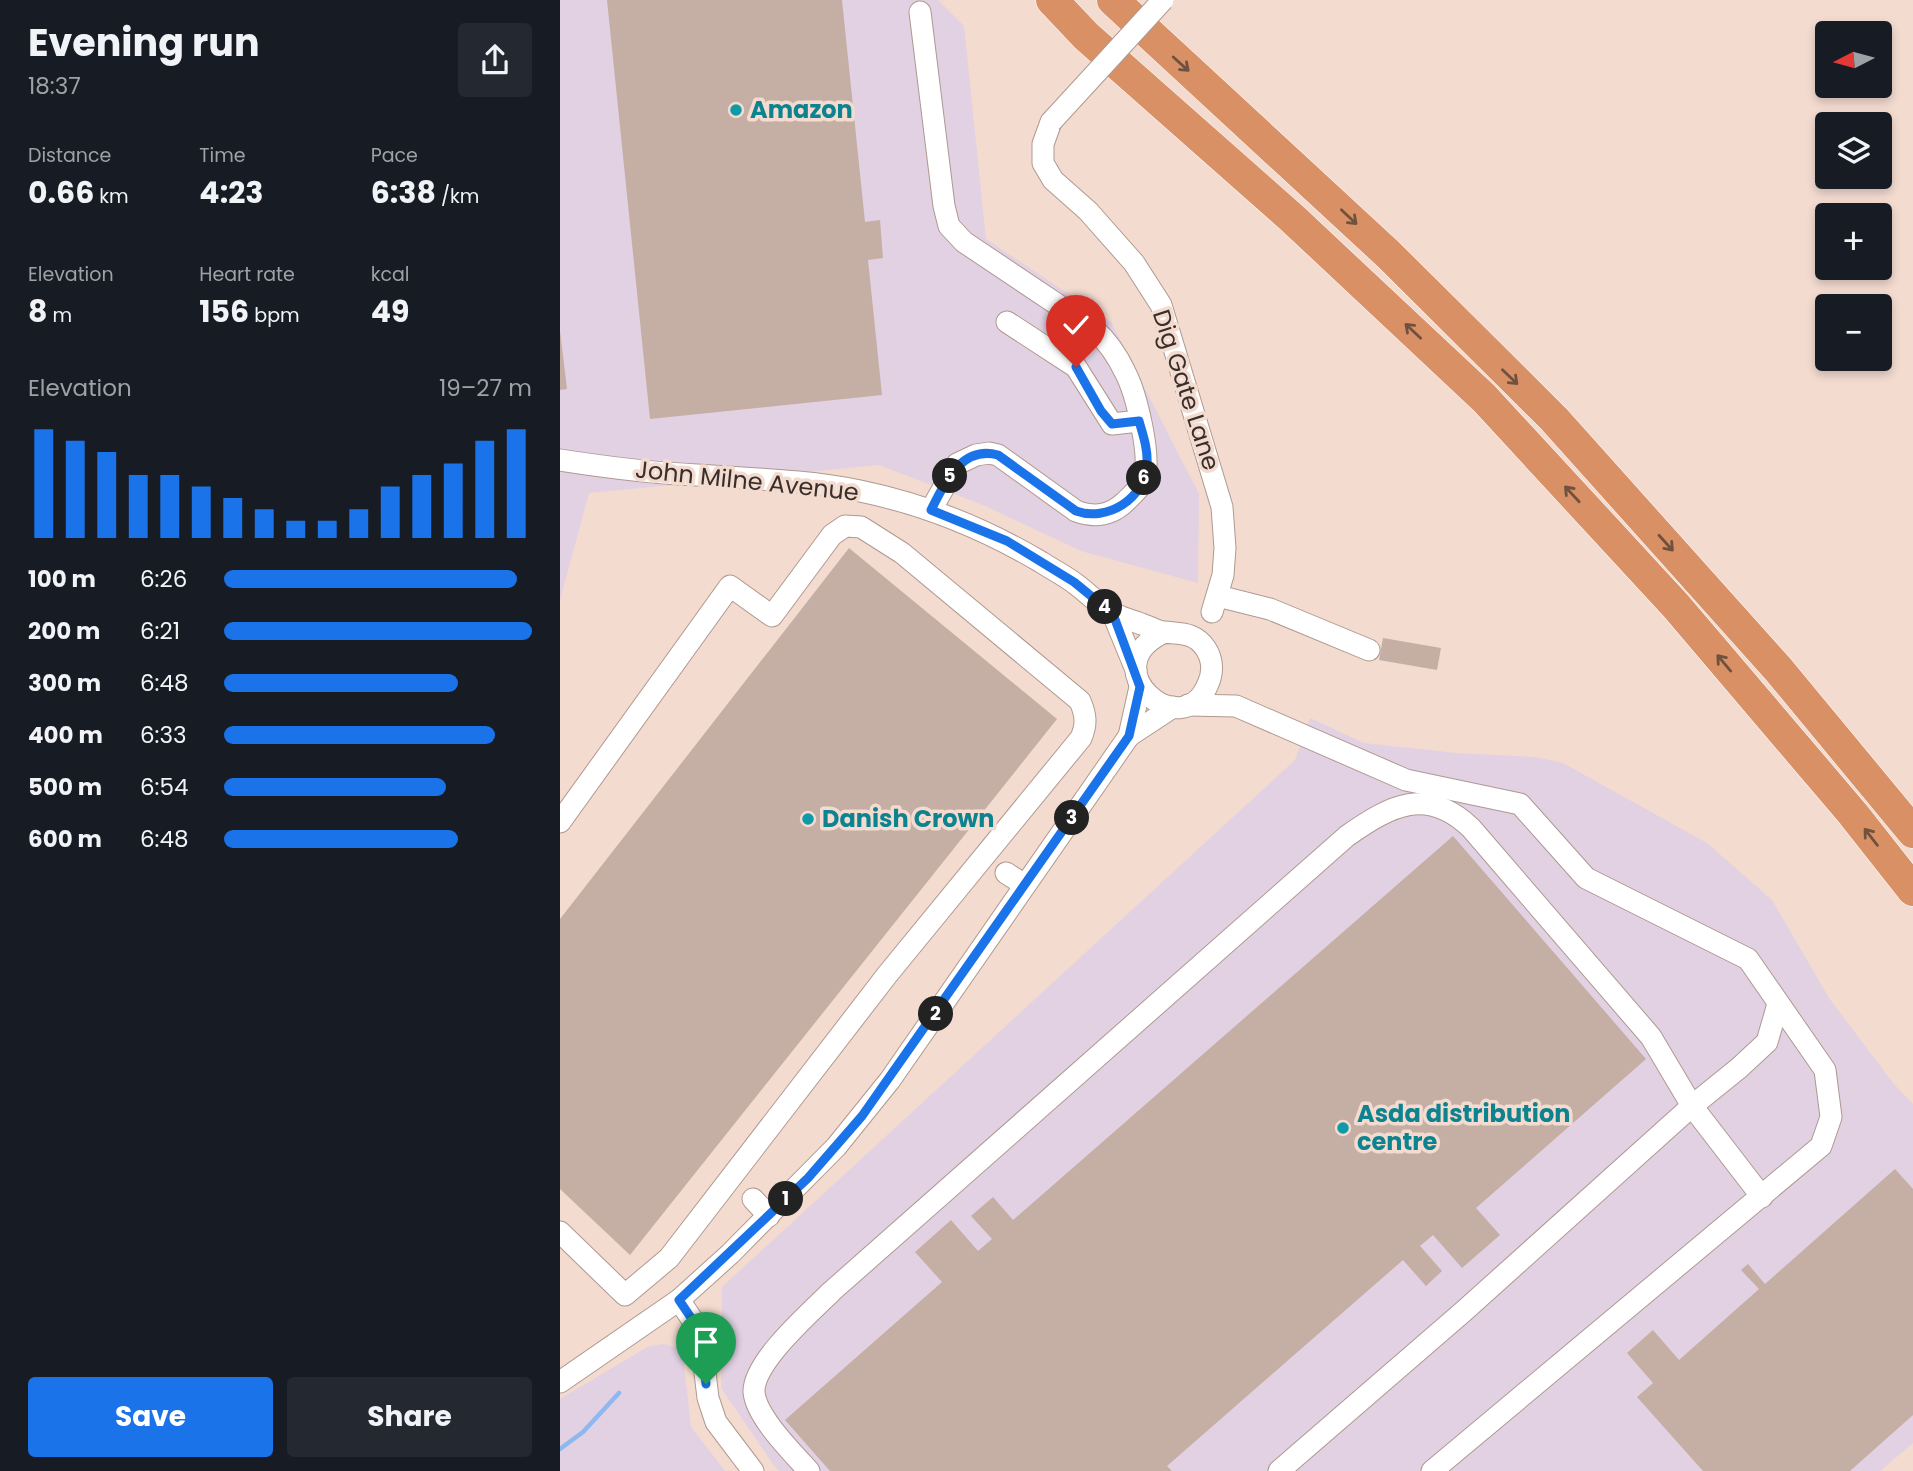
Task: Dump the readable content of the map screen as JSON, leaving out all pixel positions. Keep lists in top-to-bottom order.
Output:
{
  "streets": {
    "street": ["Dig Gate Lane", "John Milne Avenue"]
  },
  "crossings": [
    ["Dig Gate Lane", "John Milne Avenue"]
  ],
  "places": ["Amazon", "Danish Crown", "Asda distribution centre"],
  "north": "left",
  "page": {
    "heading": ["Evening run", "18:37"],
    "map_buttons": ["+", "−"],
    "stats": [
      ["Distance", "0.66 km"],
      ["Time", "4:23"],
      ["Pace", "6:38 /km"],
      ["Elevation", "8 m"],
      ["Heart rate", "156 bpm"],
      ["kcal", "49"]
    ],
    "chart": ["Elevation", "19–27 m"],
    "pins": [
      "5",
      "6",
      "4",
      "3",
      "2",
      "1"
    ],
    "list": [
      {
        "name": "100 m",
        "note": "6:26"
      },
      {
        "name": "200 m",
        "note": "6:21"
      },
      {
        "name": "300 m",
        "note": "6:48"
      },
      {
        "name": "400 m",
        "note": "6:33"
      },
      {
        "name": "500 m",
        "note": "6:54"
      },
      {
        "name": "600 m",
        "note": "6:48"
      }
    ],
    "buttons": ["Save", "Share"]
  }
}
